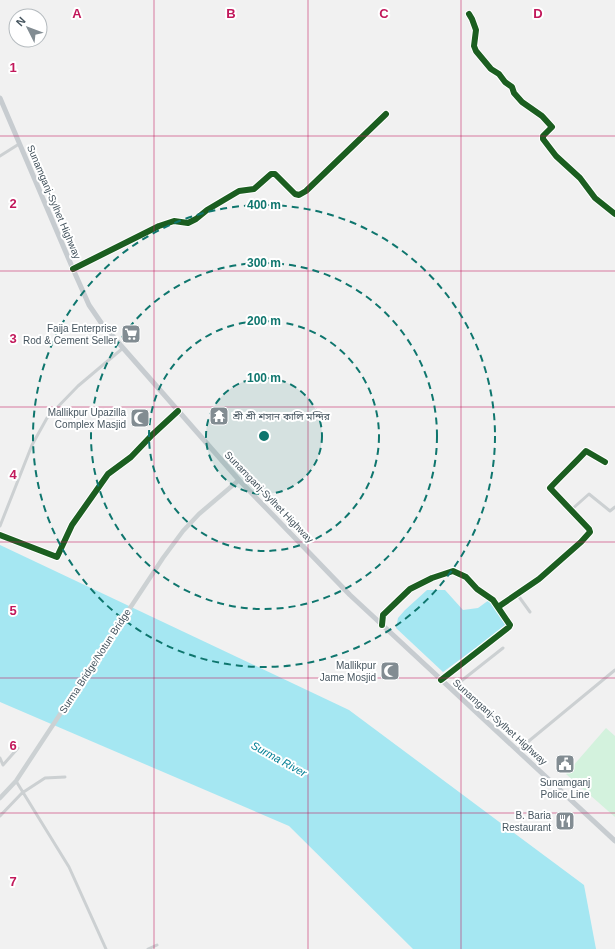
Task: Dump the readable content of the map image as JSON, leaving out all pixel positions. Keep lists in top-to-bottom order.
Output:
{
  "streets": {
    "main road": ["Sunamganj-Sylhet Highway", "Surma Bridge/Notun Bridge"]
  },
  "crossings": [
    ["Sunamganj-Sylhet Highway", "Surma Bridge/Notun Bridge"]
  ],
  "water": ["Surma River"],
  "places": {
    "supermarket": ["Faija Enterprise Rod & Cement Seller"],
    "temple": ["শ্রী শ্রী শসান কালি মন্দির"],
    "mosque": ["Mallikpur Upazilla Complex Masjid", "Mallikpur Jame Mosjid"],
    "public building": ["Sunamganj Police Line"],
    "restaurant": ["B. Baria Restaurant"]
  },
  "north": "top left",
  "grid": {
    "columns": [
      "A",
      "B",
      "C",
      "D"
    ],
    "rows": [
      "1",
      "2",
      "3",
      "4",
      "5",
      "6",
      "7"
    ]
  },
  "rings": [
    "400 m",
    "300 m",
    "200 m",
    "100 m"
  ]
}
